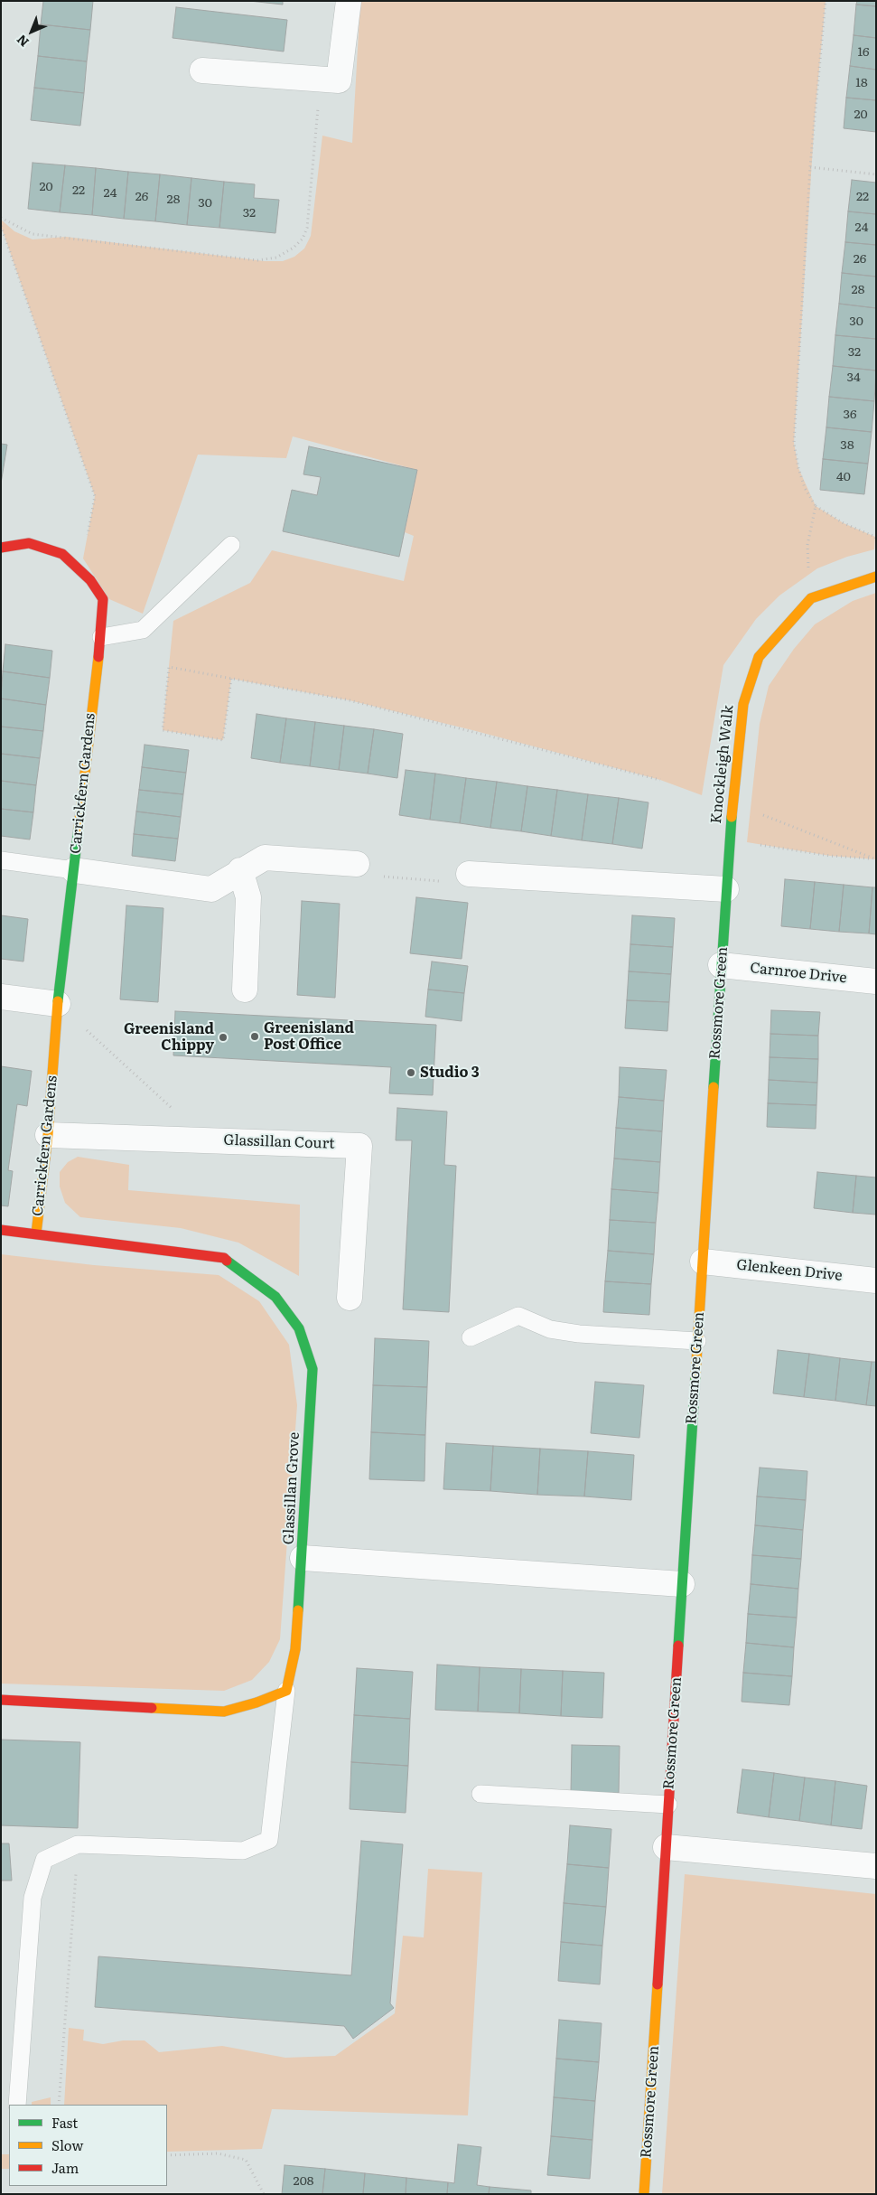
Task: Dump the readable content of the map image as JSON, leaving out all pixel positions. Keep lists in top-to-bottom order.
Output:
{
  "streets": {
    "street": [
      "Knockleigh Walk",
      "Carrickfern Gardens",
      "Carnroe Drive",
      "Rossmore Green",
      "Glassillan Court",
      "Glenkeen Drive",
      "Glassillan Grove"
    ]
  },
  "crossings": [
    ["Knockleigh Walk", "Rossmore Green"],
    ["Carrickfern Gardens", "Glassillan Court"],
    ["Carrickfern Gardens", "Glassillan Grove"],
    ["Carnroe Drive", "Rossmore Green"],
    ["Rossmore Green", "Glenkeen Drive"]
  ],
  "places": ["Greenisland Post Office", "Greenisland Chippy", "Studio 3"],
  "house_numbers": [
    "16",
    "18",
    "20",
    "20",
    "22",
    "24",
    "26",
    "22",
    "28",
    "30",
    "32",
    "24",
    "26",
    "28",
    "30",
    "32",
    "34",
    "36",
    "38",
    "40",
    "208"
  ],
  "legend": ["Fast", "Slow", "Jam"],
  "north": "bottom left"
}
